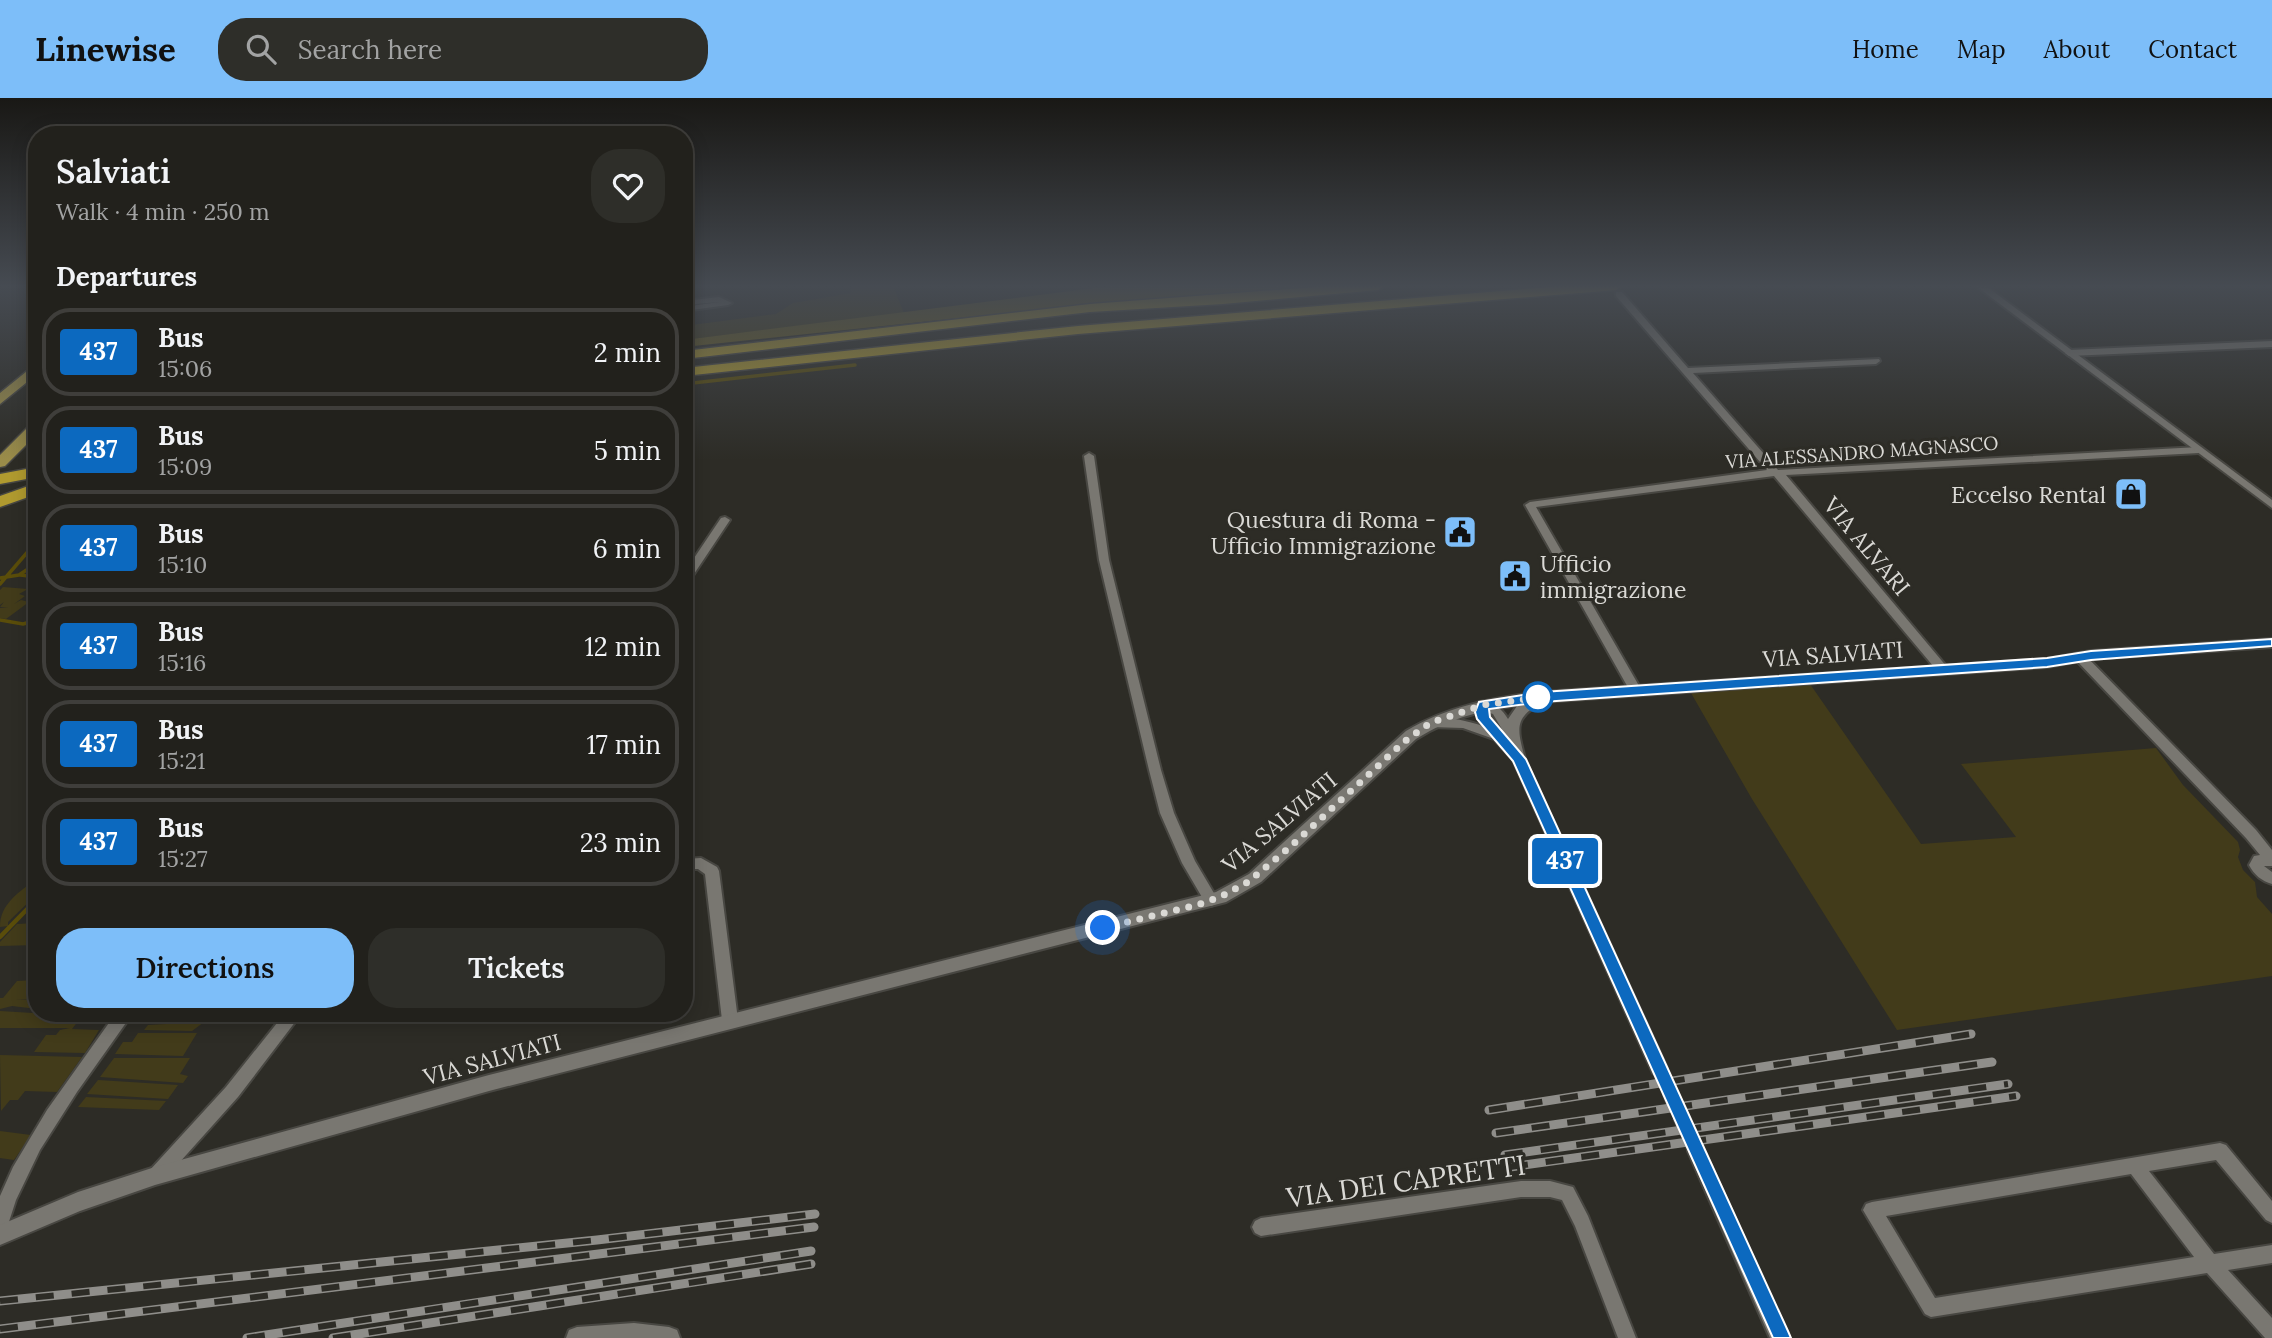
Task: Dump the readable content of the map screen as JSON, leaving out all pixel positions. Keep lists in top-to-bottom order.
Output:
{
  "streets": {
    "street": [
      "VIA ALESSANDRO MAGNASCO",
      "VIA ALVARI",
      "VIA SALVIATI",
      "VIA DEI CAPRETTI"
    ]
  },
  "crossings": [
    ["VIA ALESSANDRO MAGNASCO", "VIA ALVARI"],
    ["VIA ALESSANDRO MAGNASCO", "VIA SALVIATI"],
    ["VIA ALVARI", "VIA SALVIATI"]
  ],
  "places": {
    "shop": ["Eccelso Rental"],
    "public building": ["Questura di Roma - Ufficio Immigrazione", "Ufficio immigrazione"]
  },
  "lines": ["bus line 437"],
  "page": {
    "header": "Linewise",
    "search": "Search here",
    "nav": [
      "Home",
      "Map",
      "About",
      "Contact"
    ],
    "on_map": "437",
    "heading": [
      ["Salviati", "Walk · 4 min · 250 m"],
      "Departures"
    ],
    "list": [
      {
        "mark": "437",
        "name": "Bus",
        "note": "15:06",
        "value": "2 min"
      },
      {
        "mark": "437",
        "name": "Bus",
        "note": "15:09",
        "value": "5 min"
      },
      {
        "mark": "437",
        "name": "Bus",
        "note": "15:10",
        "value": "6 min"
      },
      {
        "mark": "437",
        "name": "Bus",
        "note": "15:16",
        "value": "12 min"
      },
      {
        "mark": "437",
        "name": "Bus",
        "note": "15:21",
        "value": "17 min"
      },
      {
        "mark": "437",
        "name": "Bus",
        "note": "15:27",
        "value": "23 min"
      }
    ],
    "buttons": ["Directions", "Tickets"]
  }
}
